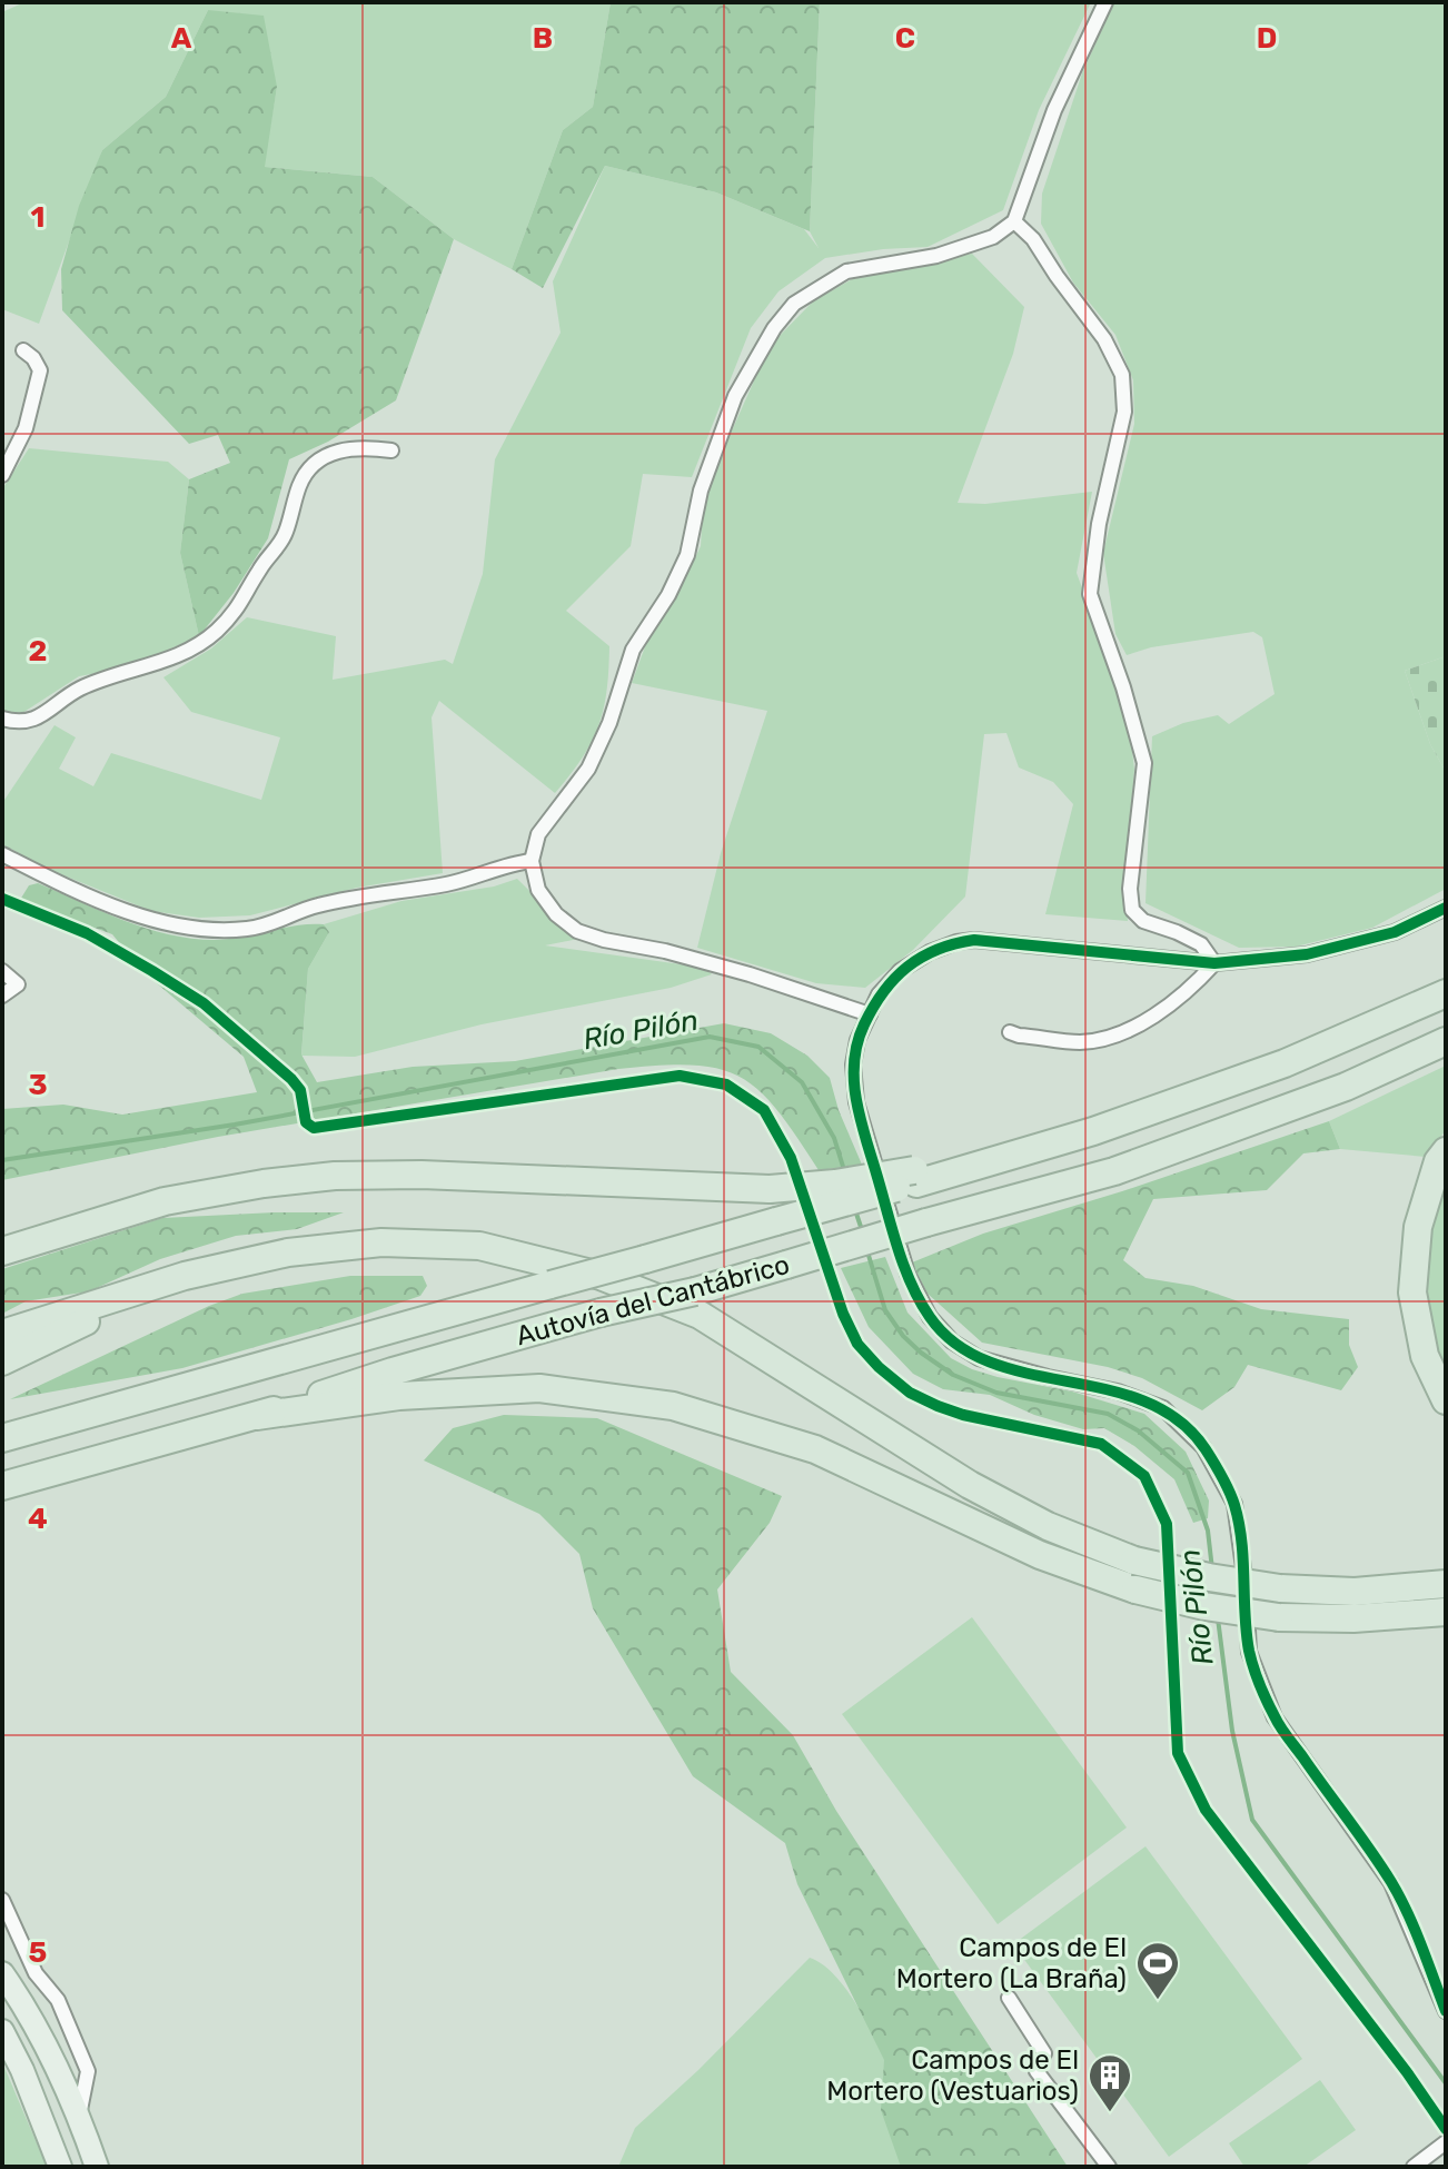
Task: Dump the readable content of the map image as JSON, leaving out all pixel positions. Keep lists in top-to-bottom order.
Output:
{
  "streets": {
    "highway": ["Autovía del Cantábrico"]
  },
  "water": ["Río Pilón"],
  "places": {
    "sports": ["Campos de El Mortero (La Braña)"],
    "building": ["Campos de El Mortero (Vestuarios)"]
  },
  "grid": {
    "columns": [
      "A",
      "B",
      "C",
      "D"
    ],
    "rows": [
      "1",
      "2",
      "3",
      "4",
      "5"
    ]
  }
}
